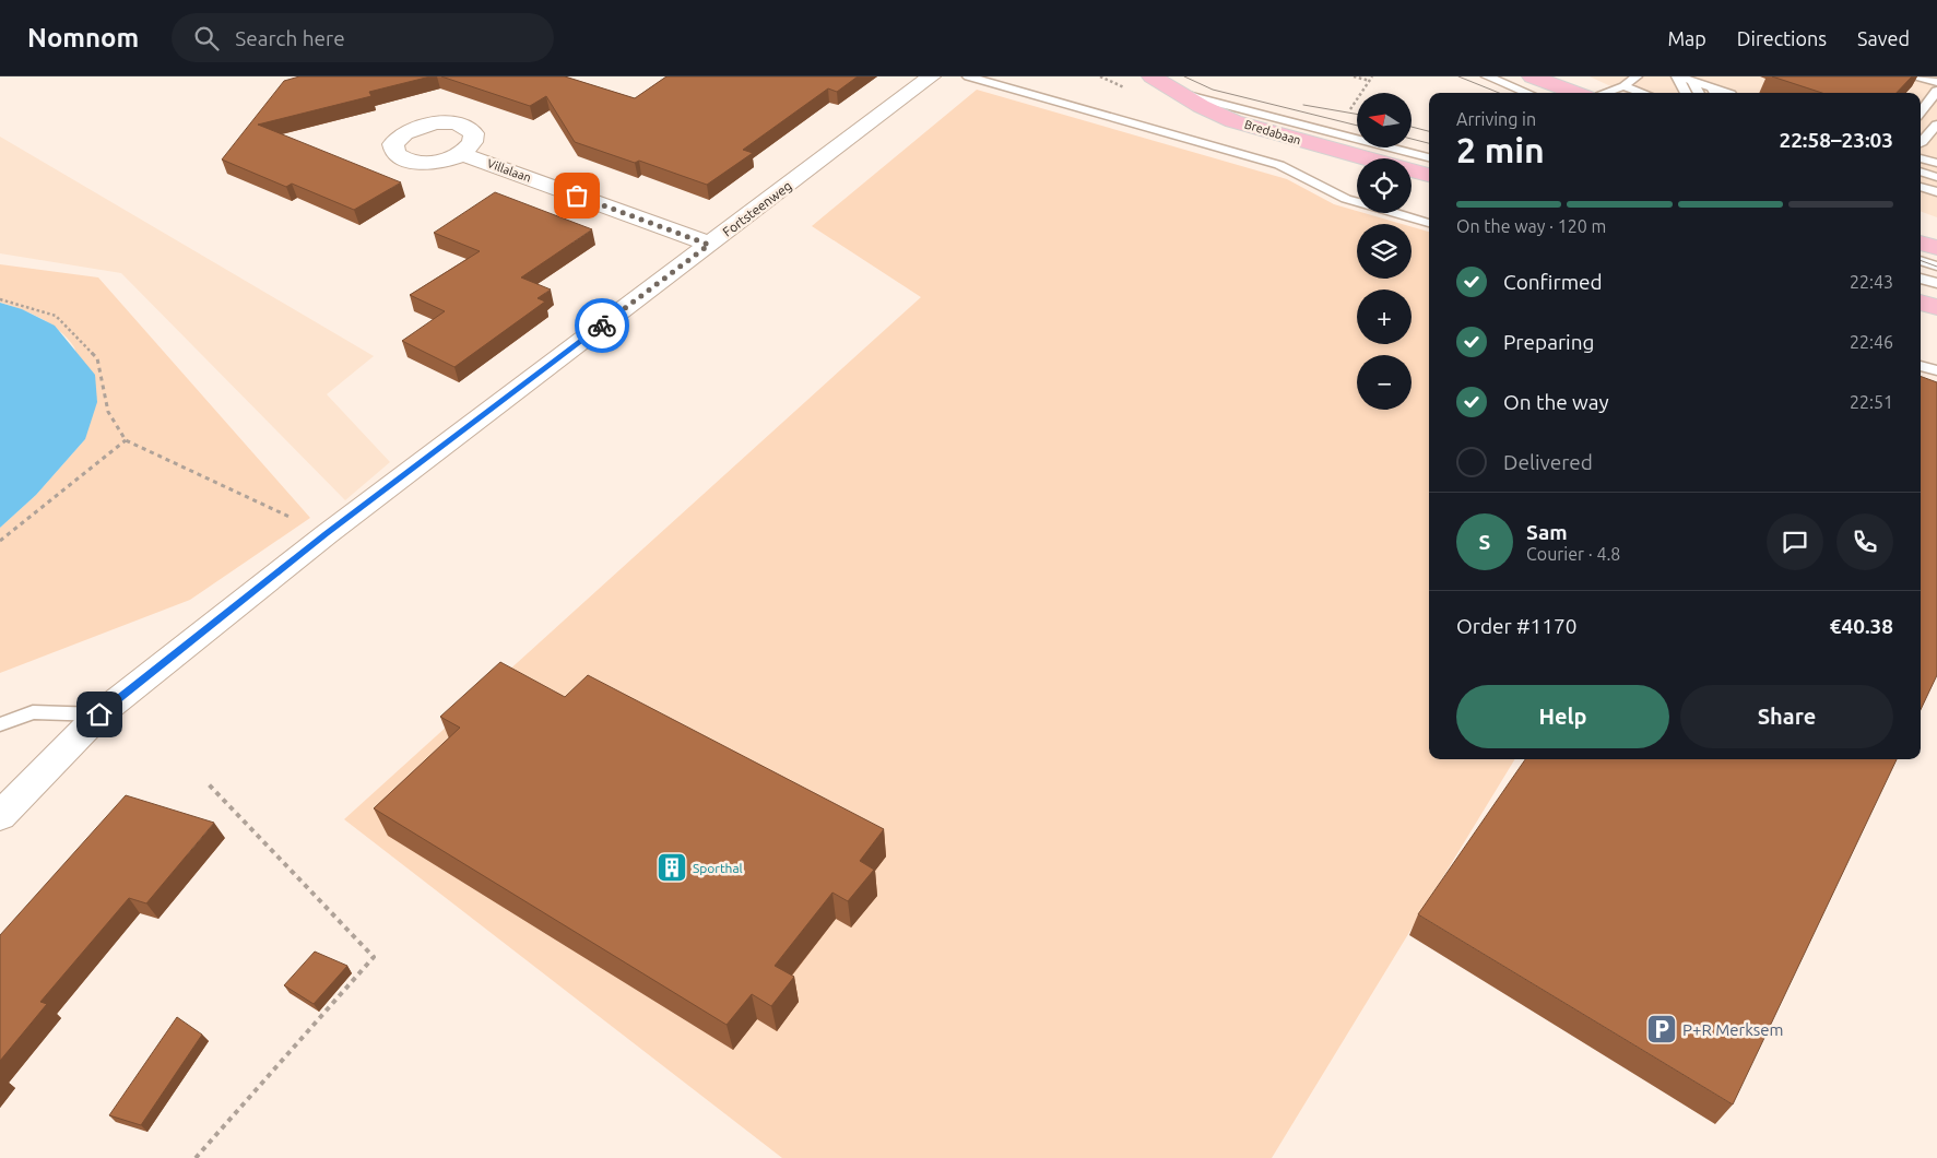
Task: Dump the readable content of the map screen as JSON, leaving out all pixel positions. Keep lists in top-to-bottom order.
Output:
{
  "streets": {
    "main road": ["Bredabaan"],
    "street": ["Villalaan", "Fortsteenweg"]
  },
  "crossings": [
    ["Villalaan", "Fortsteenweg"]
  ],
  "places": {
    "building": ["Sporthal"],
    "parking": ["P+R Merksem"]
  },
  "north": "left",
  "page": {
    "header": "Nomnom",
    "search": "Search here",
    "nav": ["Map", "Directions", "Saved"],
    "map_buttons": ["+", "−"],
    "heading": ["2 min", "Arriving in", "22:58–23:03"],
    "panel": [
      "Sam",
      "Courier · 4.8",
      "Order #1170",
      "€40.38"
    ],
    "bar": "On the way · 120 m",
    "list": [
      ["Confirmed", "22:43"],
      ["Preparing", "22:46"],
      ["On the way", "22:51"],
      "Delivered"
    ],
    "round": "S",
    "buttons": ["Help", "Share"]
  }
}
